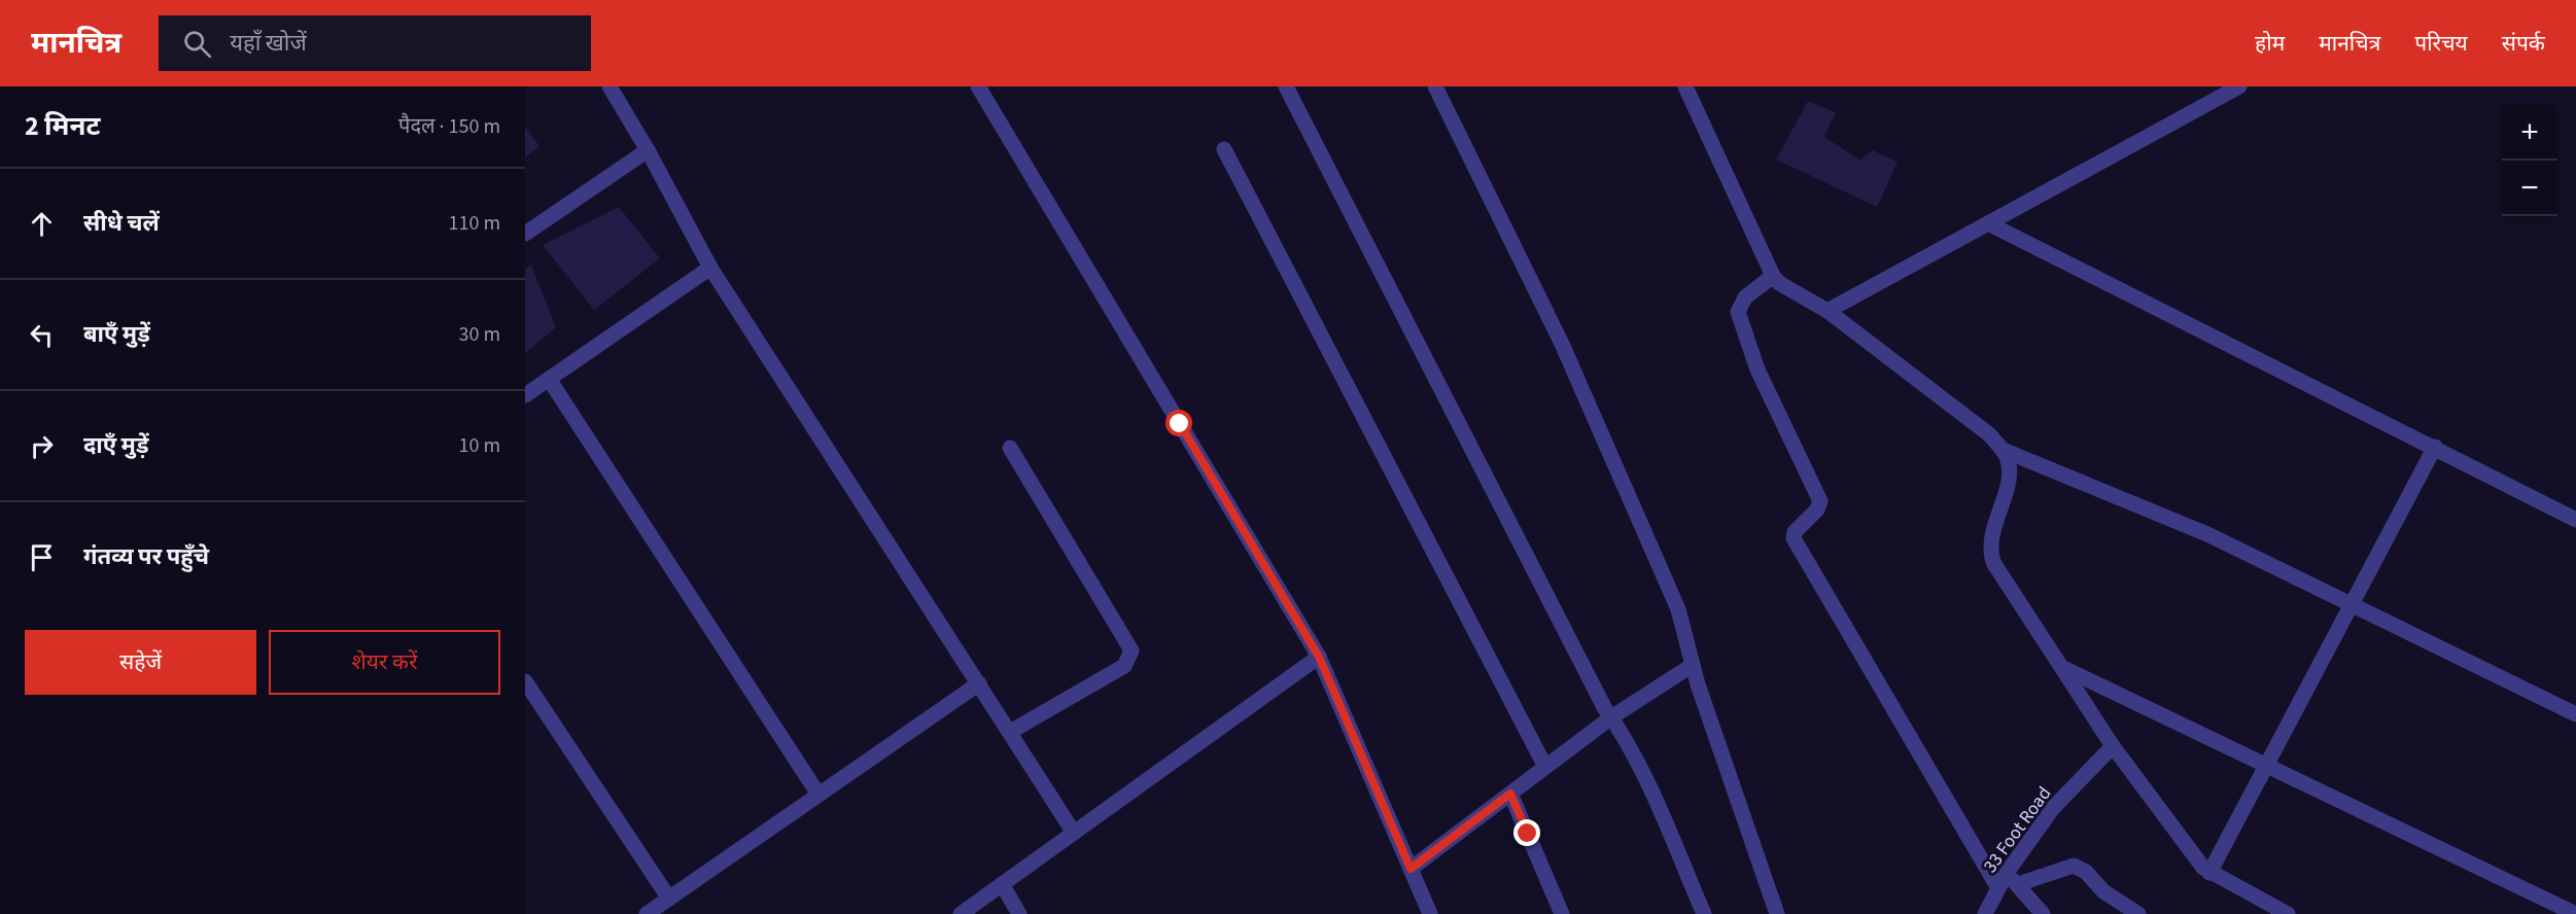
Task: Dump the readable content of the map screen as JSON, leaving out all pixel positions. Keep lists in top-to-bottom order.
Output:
{
  "streets": {
    "street": ["33 Foot Road"]
  },
  "page": {
    "header": "मानचित्र",
    "search": "यहाँ खोजें",
    "nav": [
      "होम",
      "मानचित्र",
      "परिचय",
      "संपर्क"
    ],
    "heading": ["2 मिनट", "पैदल · 150 m"],
    "map_buttons": ["+", "−"],
    "list": [
      ["सीधे चलें", "110 m"],
      ["बाएँ मुड़ें", "30 m"],
      ["दाएँ मुड़ें", "10 m"],
      "गंतव्य पर पहुँचे"
    ],
    "buttons": ["सहेजें", "शेयर करें"]
  }
}
